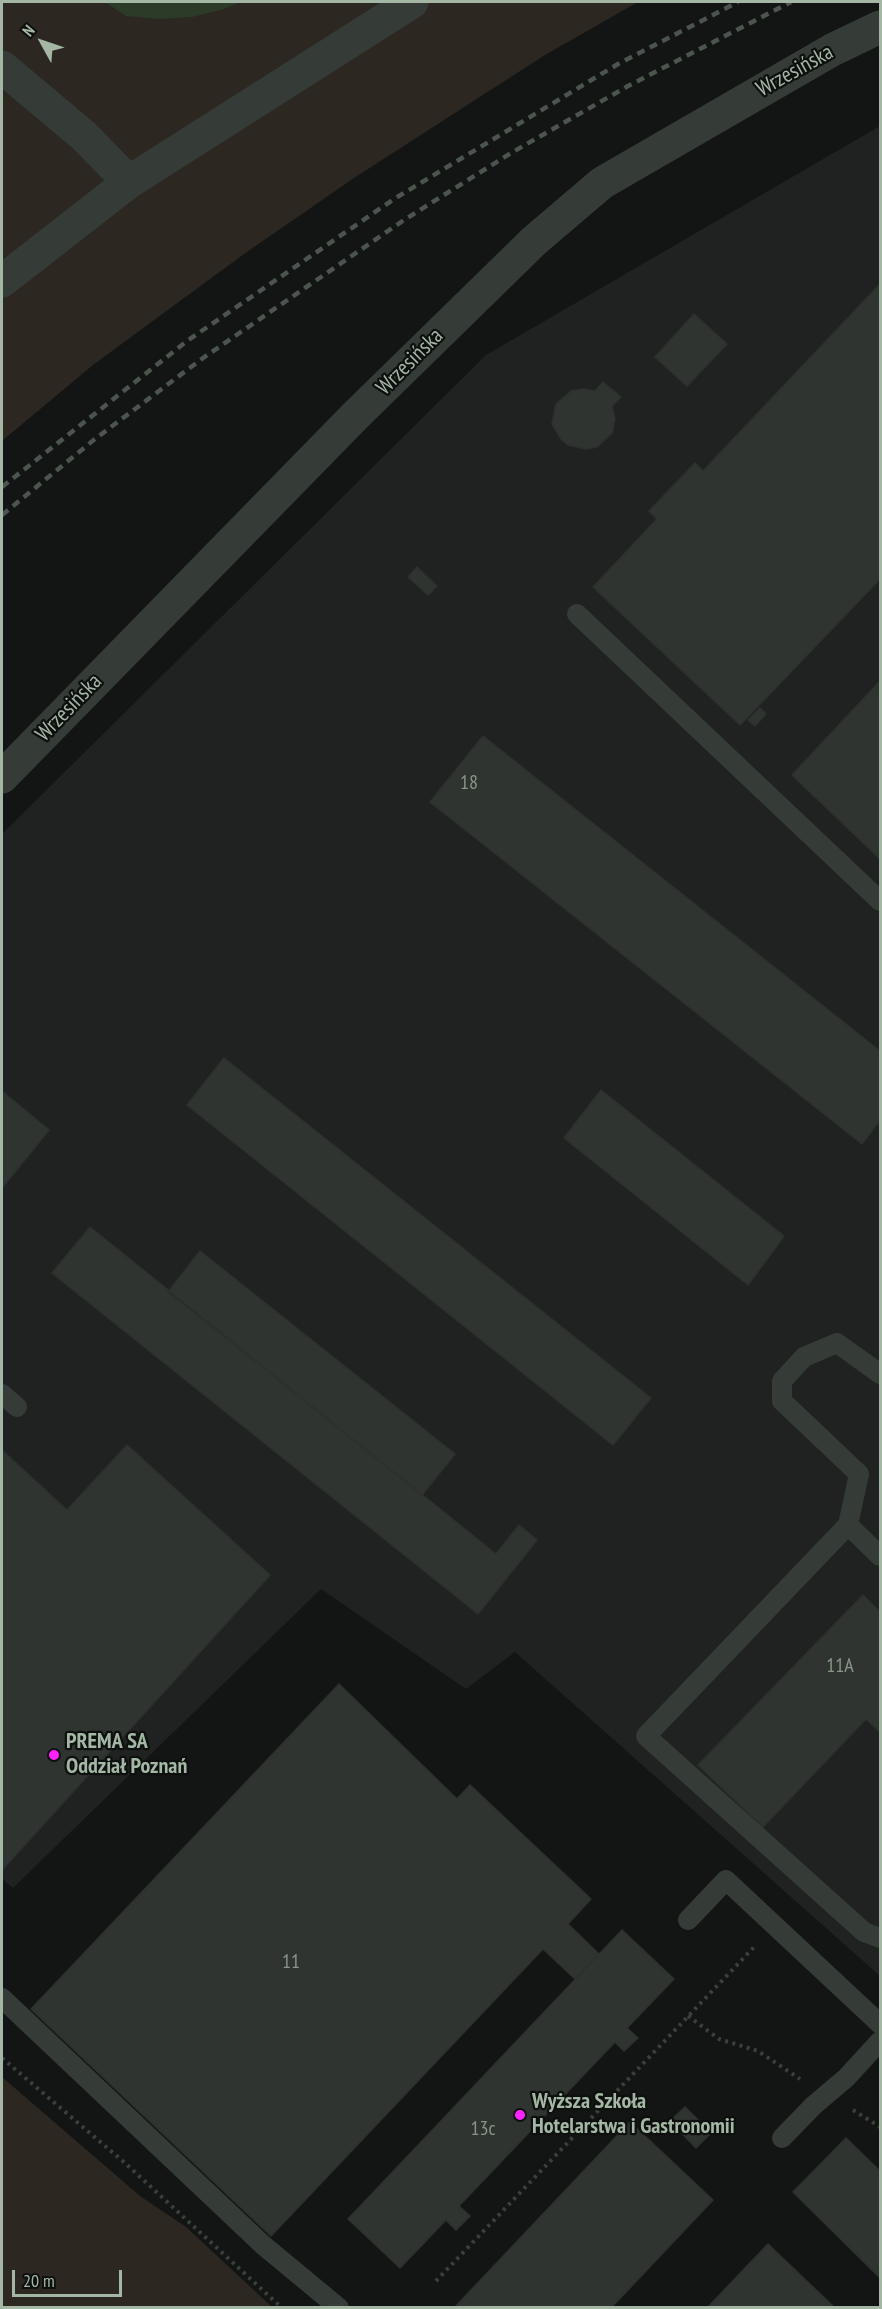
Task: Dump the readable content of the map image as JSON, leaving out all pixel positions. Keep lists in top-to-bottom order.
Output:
{
  "streets": {
    "street": ["Wrzesińska"]
  },
  "places": ["PREMA SA Oddział Poznań", "Wyższa Szkoła Hotelarstwa i Gastronomii"],
  "house_numbers": [
    "18",
    "11A",
    "11",
    "13c"
  ],
  "scale_bar": "20 m",
  "north": "top left"
}
